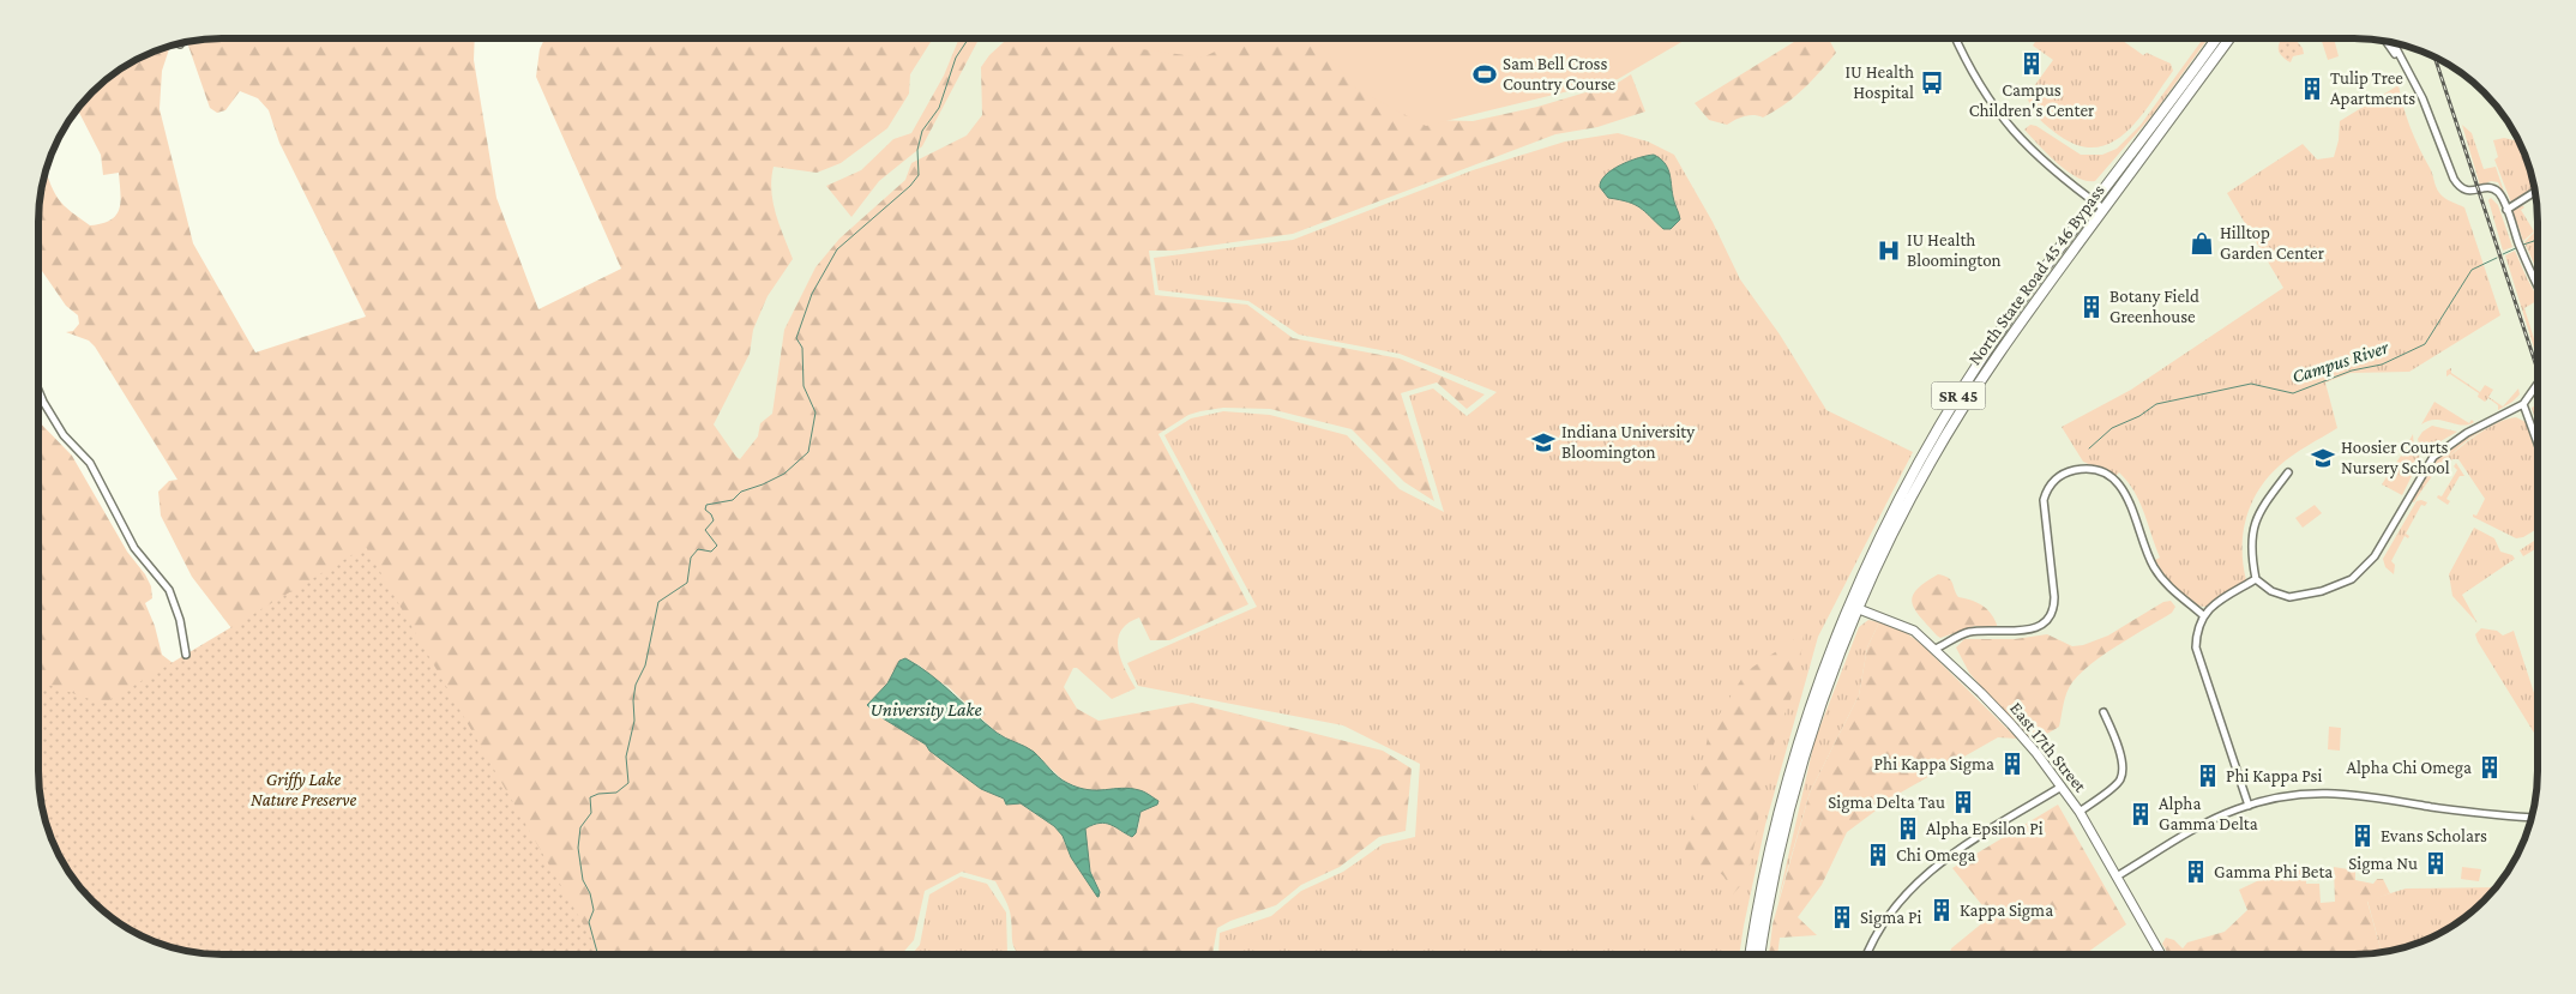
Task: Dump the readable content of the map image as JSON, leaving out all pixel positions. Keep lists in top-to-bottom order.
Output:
{
  "streets": {
    "highway": ["North State Road 45 46 Bypass", "SR 45"],
    "main road": ["East 17th Street"]
  },
  "crossings": [
    ["North State Road 45 46 Bypass", "SR 45"],
    ["North State Road 45 46 Bypass", "East 17th Street"],
    ["SR 45", "East 17th Street"]
  ],
  "water": ["Campus River", "University Lake"],
  "parks": ["Griffy Lake Nature Preserve"],
  "places": {
    "building": [
      "Campus Children's Center",
      "Tulip Tree Apartments",
      "Botany Field Greenhouse",
      "Phi Kappa Sigma",
      "Alpha Chi Omega",
      "Phi Kappa Psi",
      "Sigma Delta Tau",
      "Alpha Gamma Delta",
      "Alpha Epsilon Pi",
      "Evans Scholars",
      "Chi Omega",
      "Sigma Nu",
      "Gamma Phi Beta",
      "Kappa Sigma",
      "Sigma Pi"
    ],
    "sports": ["Sam Bell Cross Country Course"],
    "bus stop": ["IU Health Hospital"],
    "shop": ["Hilltop Garden Center"],
    "hospital": ["IU Health Bloomington"],
    "school or university": ["Indiana University Bloomington", "Hoosier Courts Nursery School"]
  }
}
